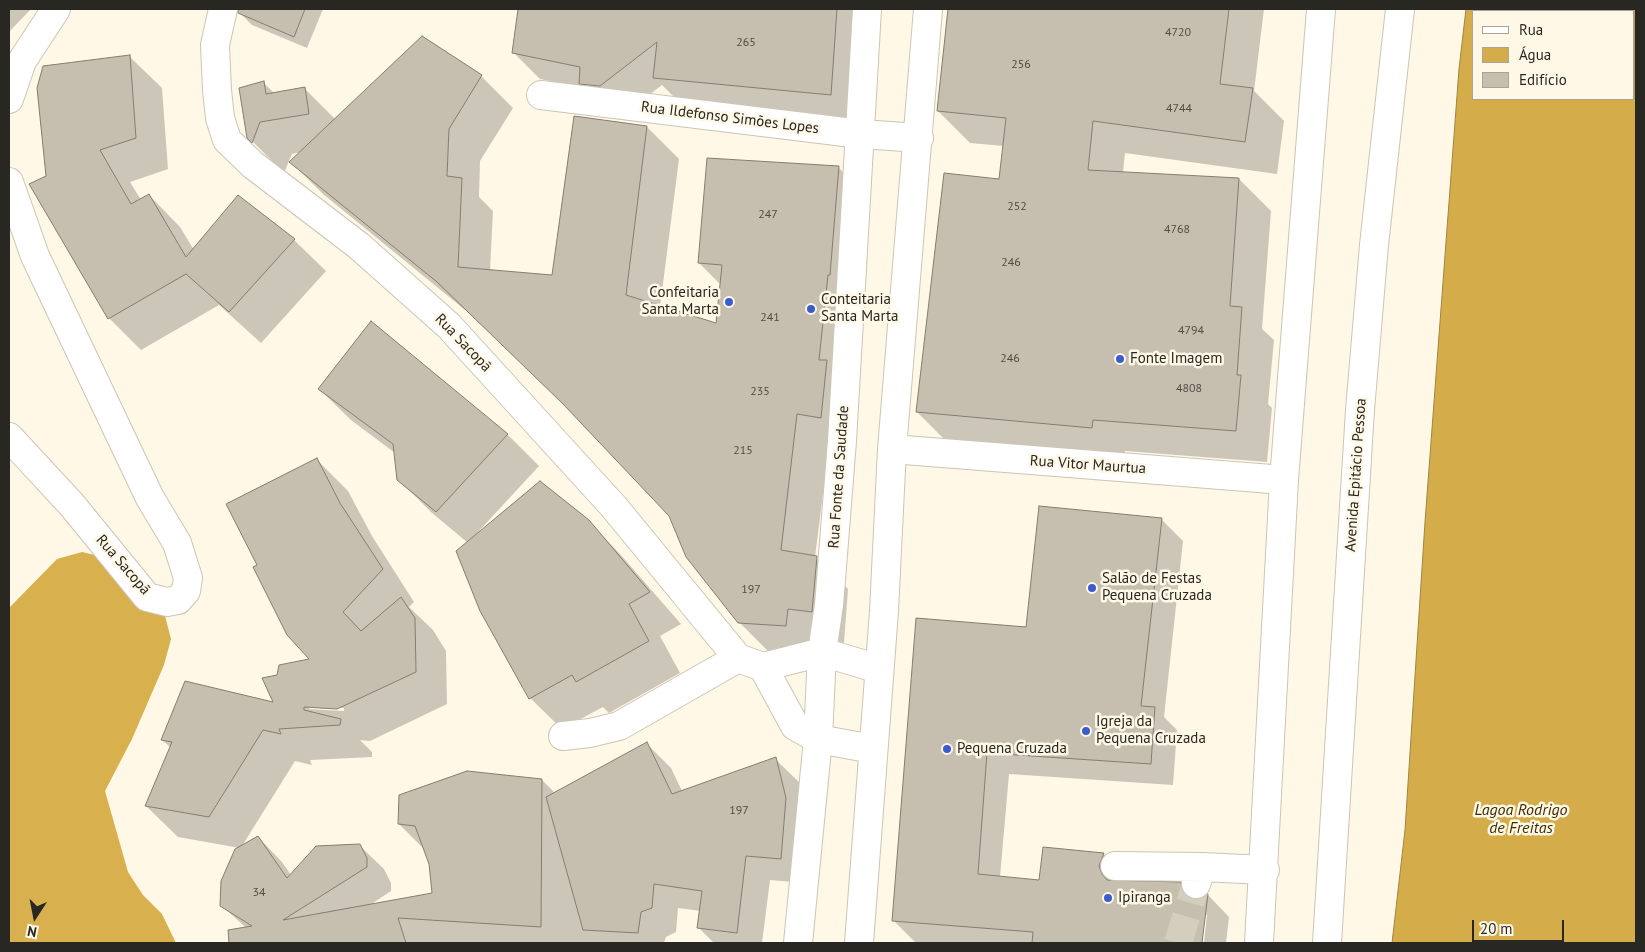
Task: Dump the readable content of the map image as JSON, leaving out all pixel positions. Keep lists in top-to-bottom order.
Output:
{
  "streets": {
    "main road": [
      "Rua Ildefonso Simões Lopes",
      "Rua Sacopã",
      "Rua Vitor Maurtua",
      "Avenida Epitácio Pessoa",
      "Rua Fonte da Saudade"
    ]
  },
  "crossings": [
    ["Rua Ildefonso Simões Lopes", "Rua Fonte da Saudade"],
    ["Rua Sacopã", "Rua Fonte da Saudade"]
  ],
  "water": ["Lagoa Rodrigo de Freitas"],
  "places": [
    "Confeitaria Santa Marta",
    "Conteitaria Santa Marta",
    "Fonte Imagem",
    "Salão de Festas Pequena Cruzada",
    "Igreja da Pequena Cruzada",
    "Pequena Cruzada",
    "Ipiranga"
  ],
  "house_numbers": [
    "4720",
    "265",
    "256",
    "4744",
    "252",
    "247",
    "4768",
    "246",
    "241",
    "4794",
    "246",
    "4808",
    "235",
    "215",
    "197",
    "197",
    "34"
  ],
  "legend": ["Rua", "Água", "Edifício"],
  "scale_bar": "20 m",
  "north": "bottom"
}
